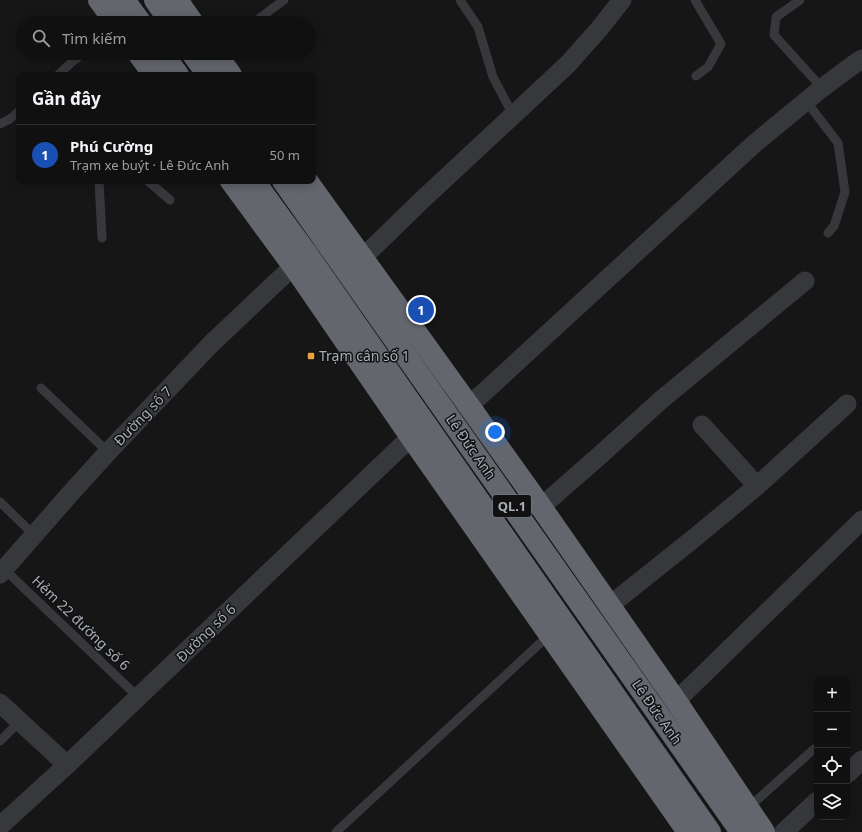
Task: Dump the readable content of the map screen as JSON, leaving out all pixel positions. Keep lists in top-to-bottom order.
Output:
{
  "streets": {
    "highway": ["Lê Đức Anh", "QL.1"],
    "street": ["Đường số 7", "Đường số 6"],
    "lane": ["Hẻm 22 đường số 6"]
  },
  "crossings": [
    ["Đường số 7", "Lê Đức Anh"],
    ["Đường số 7", "Hẻm 22 đường số 6"],
    ["Lê Đức Anh", "Đường số 6"],
    ["Hẻm 22 đường số 6", "Đường số 6"]
  ],
  "places": {
    "transit": ["Trạm cân số 1"]
  },
  "page": {
    "search": "Tìm kiếm",
    "heading": "Gần đây",
    "list": [
      {
        "mark": "1",
        "name": "Phú Cường",
        "note": "Trạm xe buýt · Lê Đức Anh",
        "value": "50 m"
      }
    ],
    "pins": "1",
    "map_buttons": ["+", "−"]
  }
}
